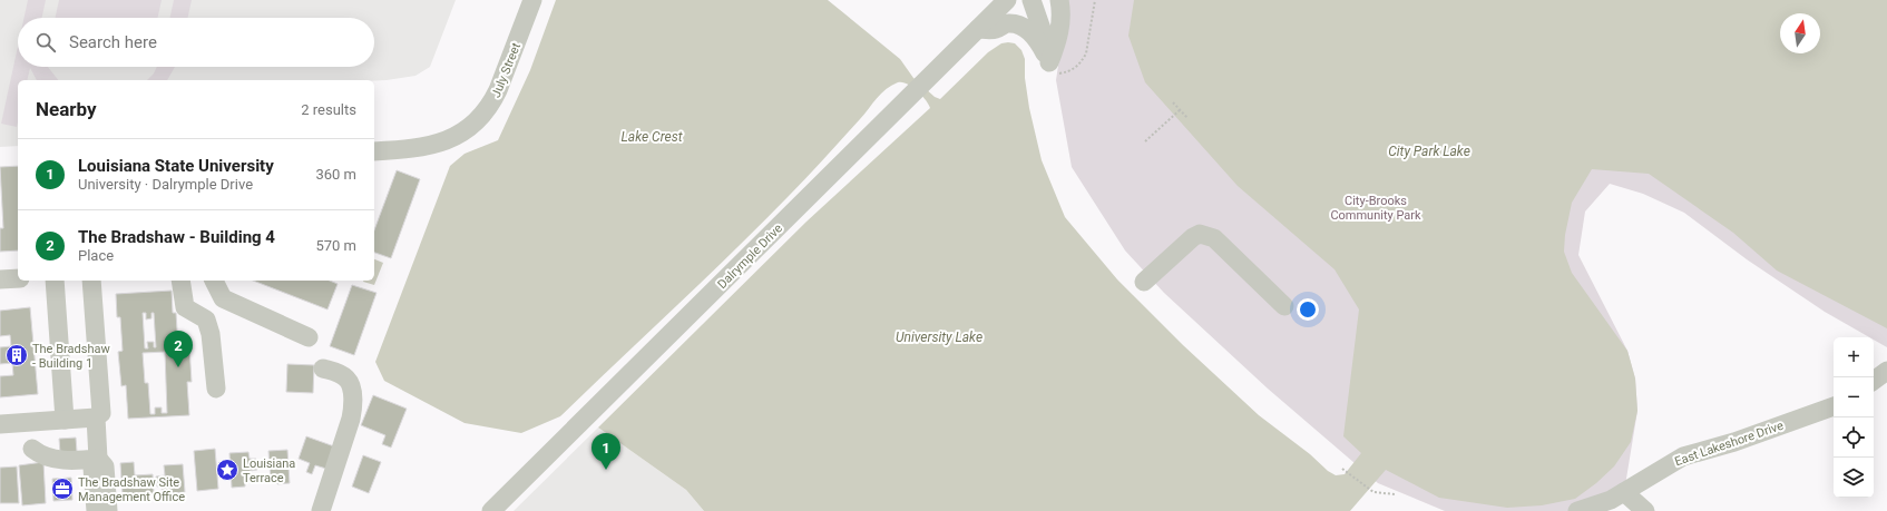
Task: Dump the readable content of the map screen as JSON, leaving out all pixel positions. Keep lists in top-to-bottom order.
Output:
{
  "streets": {
    "street": ["July Street", "Dalrymple Drive", "East Lakeshore Drive"]
  },
  "water": ["Lake Crest", "City Park Lake", "University Lake"],
  "parks": ["City-Brooks Community Park"],
  "places": {
    "building": ["The Bradshaw - Building 1"],
    "place": ["Louisiana Terrace"],
    "office": ["The Bradshaw Site Management Office"]
  },
  "north": "top",
  "page": {
    "search": "Search here",
    "heading": ["Nearby", "2 results"],
    "list": [
      {
        "mark": "1",
        "name": "Louisiana State University",
        "note": "University · Dalrymple Drive",
        "value": "360 m"
      },
      {
        "mark": "2",
        "name": "The Bradshaw - Building 4",
        "note": "Place",
        "value": "570 m"
      }
    ],
    "pins": ["2", "1"],
    "map_buttons": ["+", "−"]
  }
}
